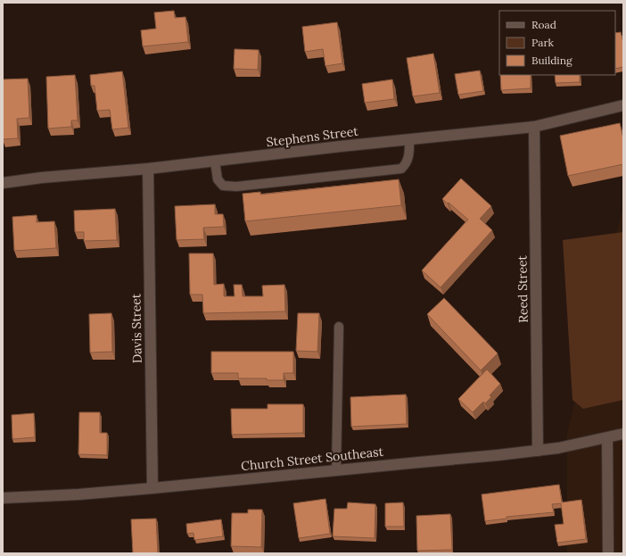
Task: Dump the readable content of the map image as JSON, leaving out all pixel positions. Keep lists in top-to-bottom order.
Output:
{
  "streets": {
    "street": [
      "Stephens Street",
      "Reed Street",
      "Davis Street",
      "Church Street Southeast"
    ]
  },
  "crossings": [
    ["Stephens Street", "Reed Street"],
    ["Stephens Street", "Davis Street"],
    ["Reed Street", "Church Street Southeast"],
    ["Davis Street", "Church Street Southeast"]
  ],
  "legend": ["Road", "Park", "Building"]
}
